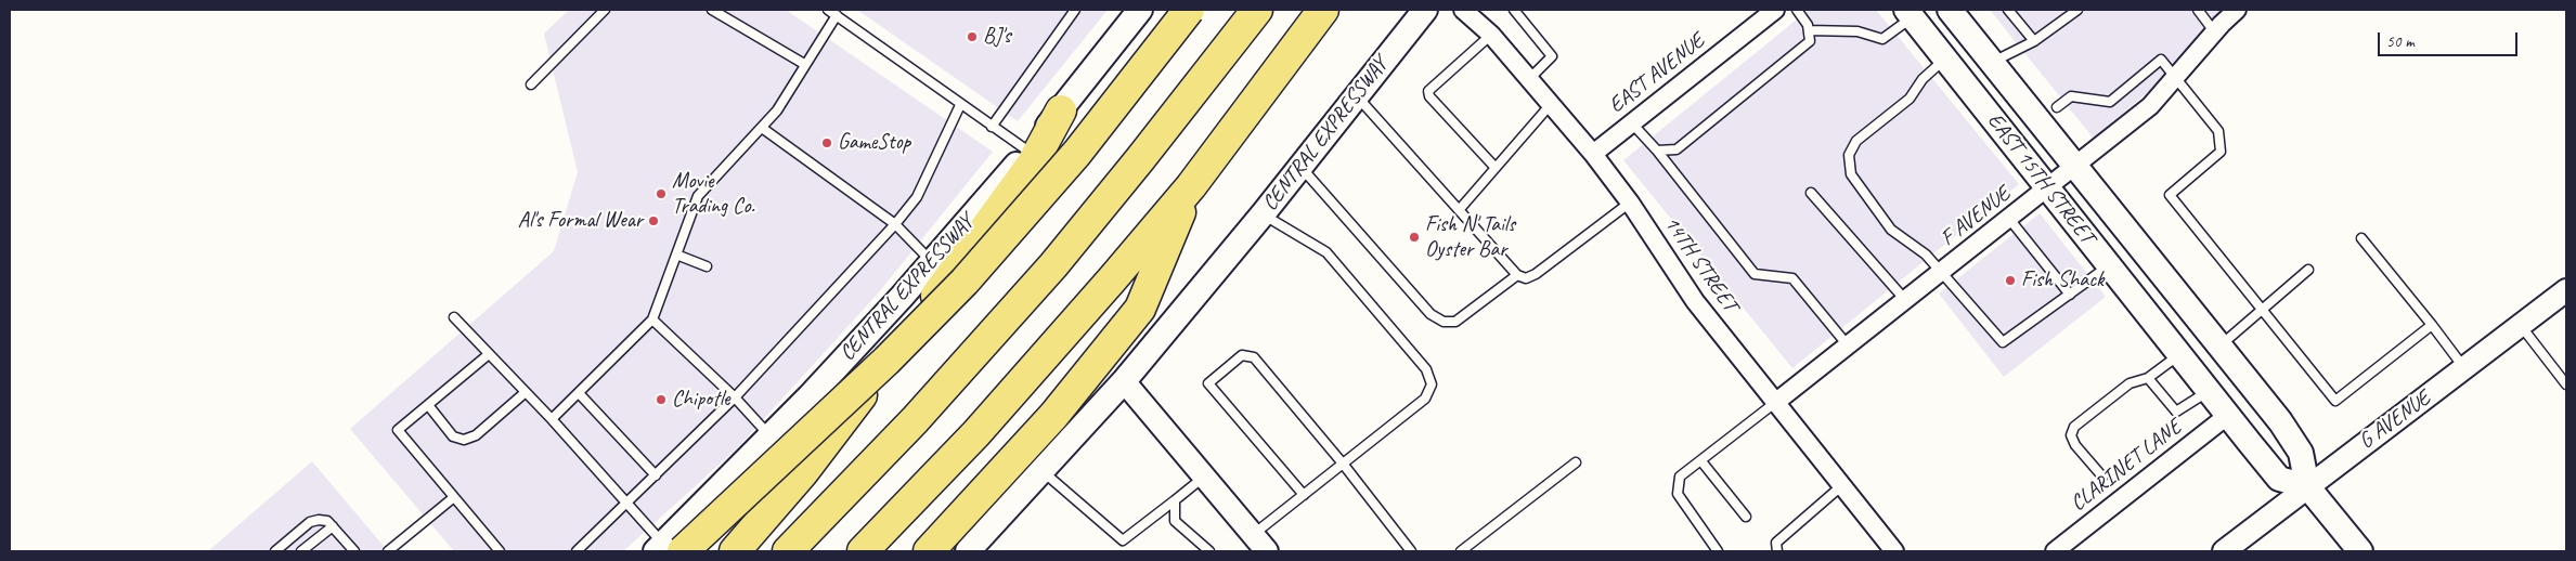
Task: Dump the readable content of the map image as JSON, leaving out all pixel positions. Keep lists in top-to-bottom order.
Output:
{
  "streets": {
    "main road": ["CENTRAL EXPRESSWAY", "EAST 15TH STREET"],
    "street": [
      "EAST AVENUE",
      "F AVENUE",
      "14TH STREET",
      "G AVENUE",
      "CLARINET LANE"
    ]
  },
  "crossings": [
    ["EAST AVENUE", "14TH STREET"],
    ["EAST 15TH STREET", "F AVENUE"],
    ["EAST 15TH STREET", "G AVENUE"],
    ["EAST 15TH STREET", "CLARINET LANE"],
    ["F AVENUE", "14TH STREET"]
  ],
  "places": [
    "BJ's",
    "GameStop",
    "Movie Trading Co.",
    "Al's Formal Wear",
    "Fish N' Tails Oyster Bar",
    "Fish Shack",
    "Chipotle"
  ],
  "scale_bar": "50 m"
}
